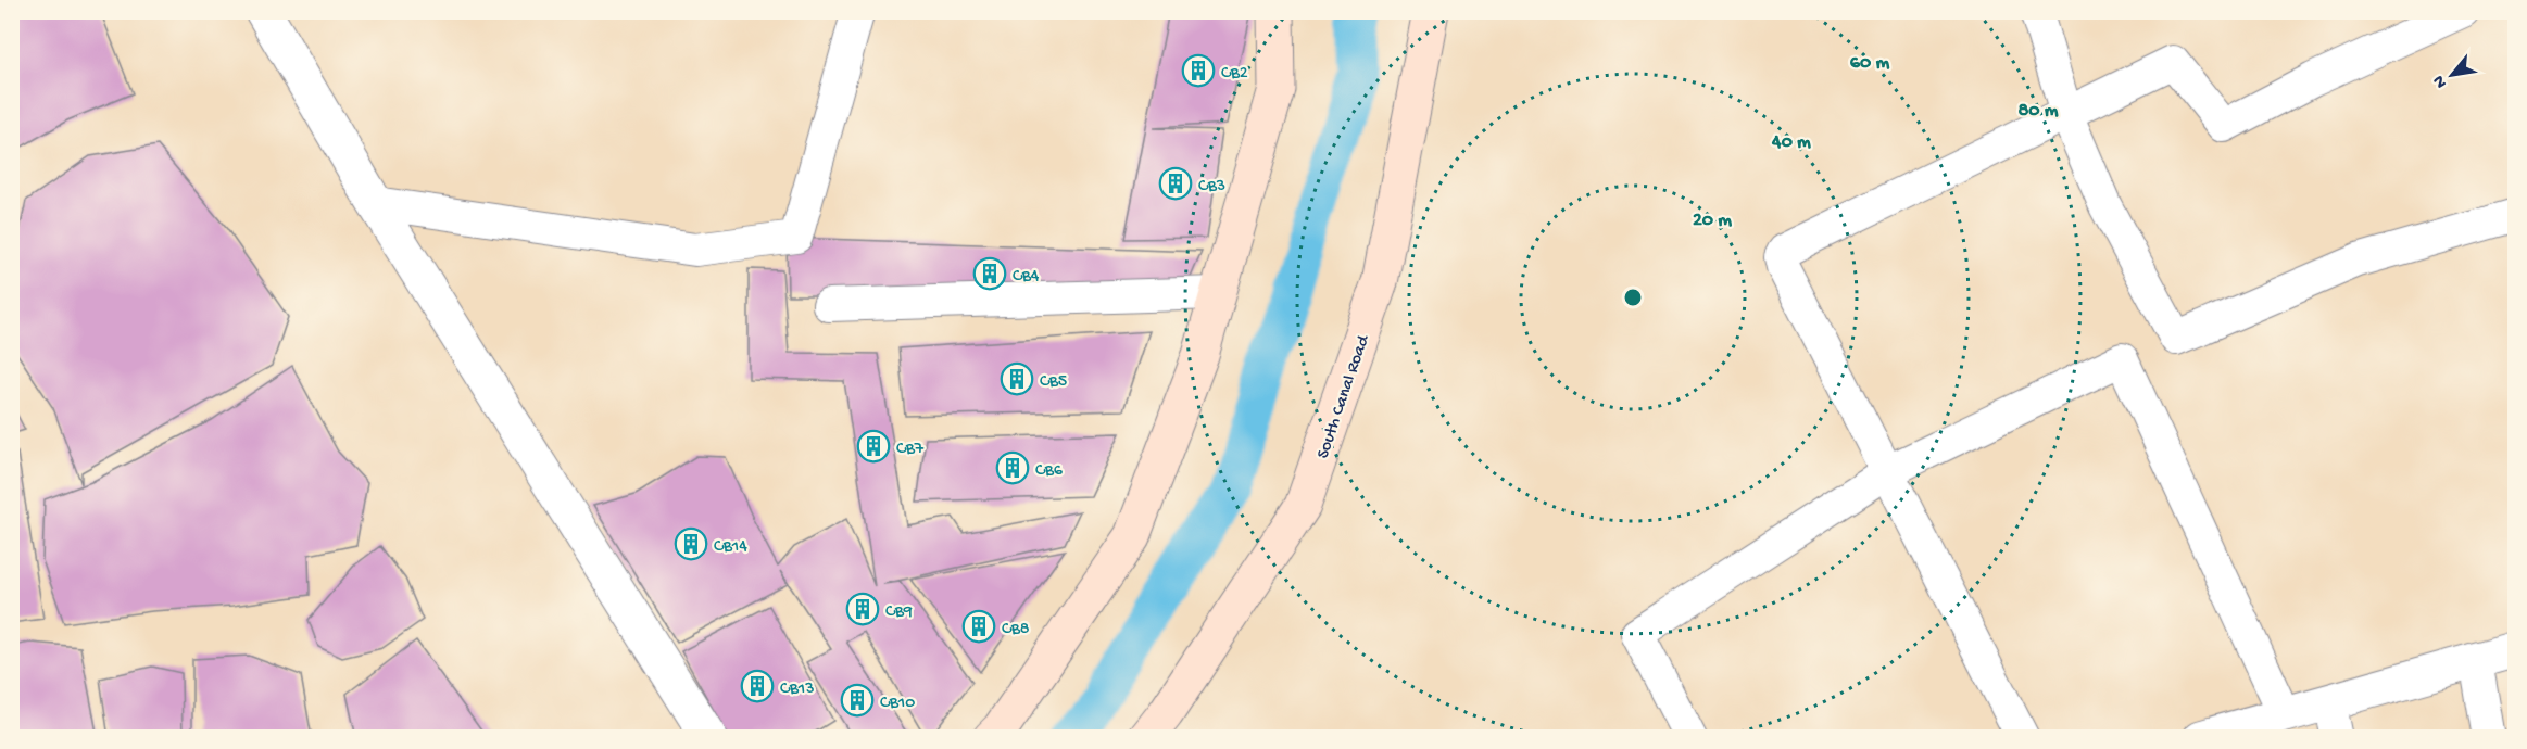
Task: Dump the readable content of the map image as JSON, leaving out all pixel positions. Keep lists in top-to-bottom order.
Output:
{
  "streets": {
    "main road": ["South Canal Road"]
  },
  "places": {
    "building": [
      "CB2",
      "CB3",
      "CB4",
      "CB5",
      "CB7",
      "CB6",
      "CB14",
      "CB9",
      "CB8",
      "CB13",
      "CB10"
    ]
  },
  "north": "bottom left",
  "rings": [
    "60 m",
    "80 m",
    "40 m",
    "20 m"
  ]
}
